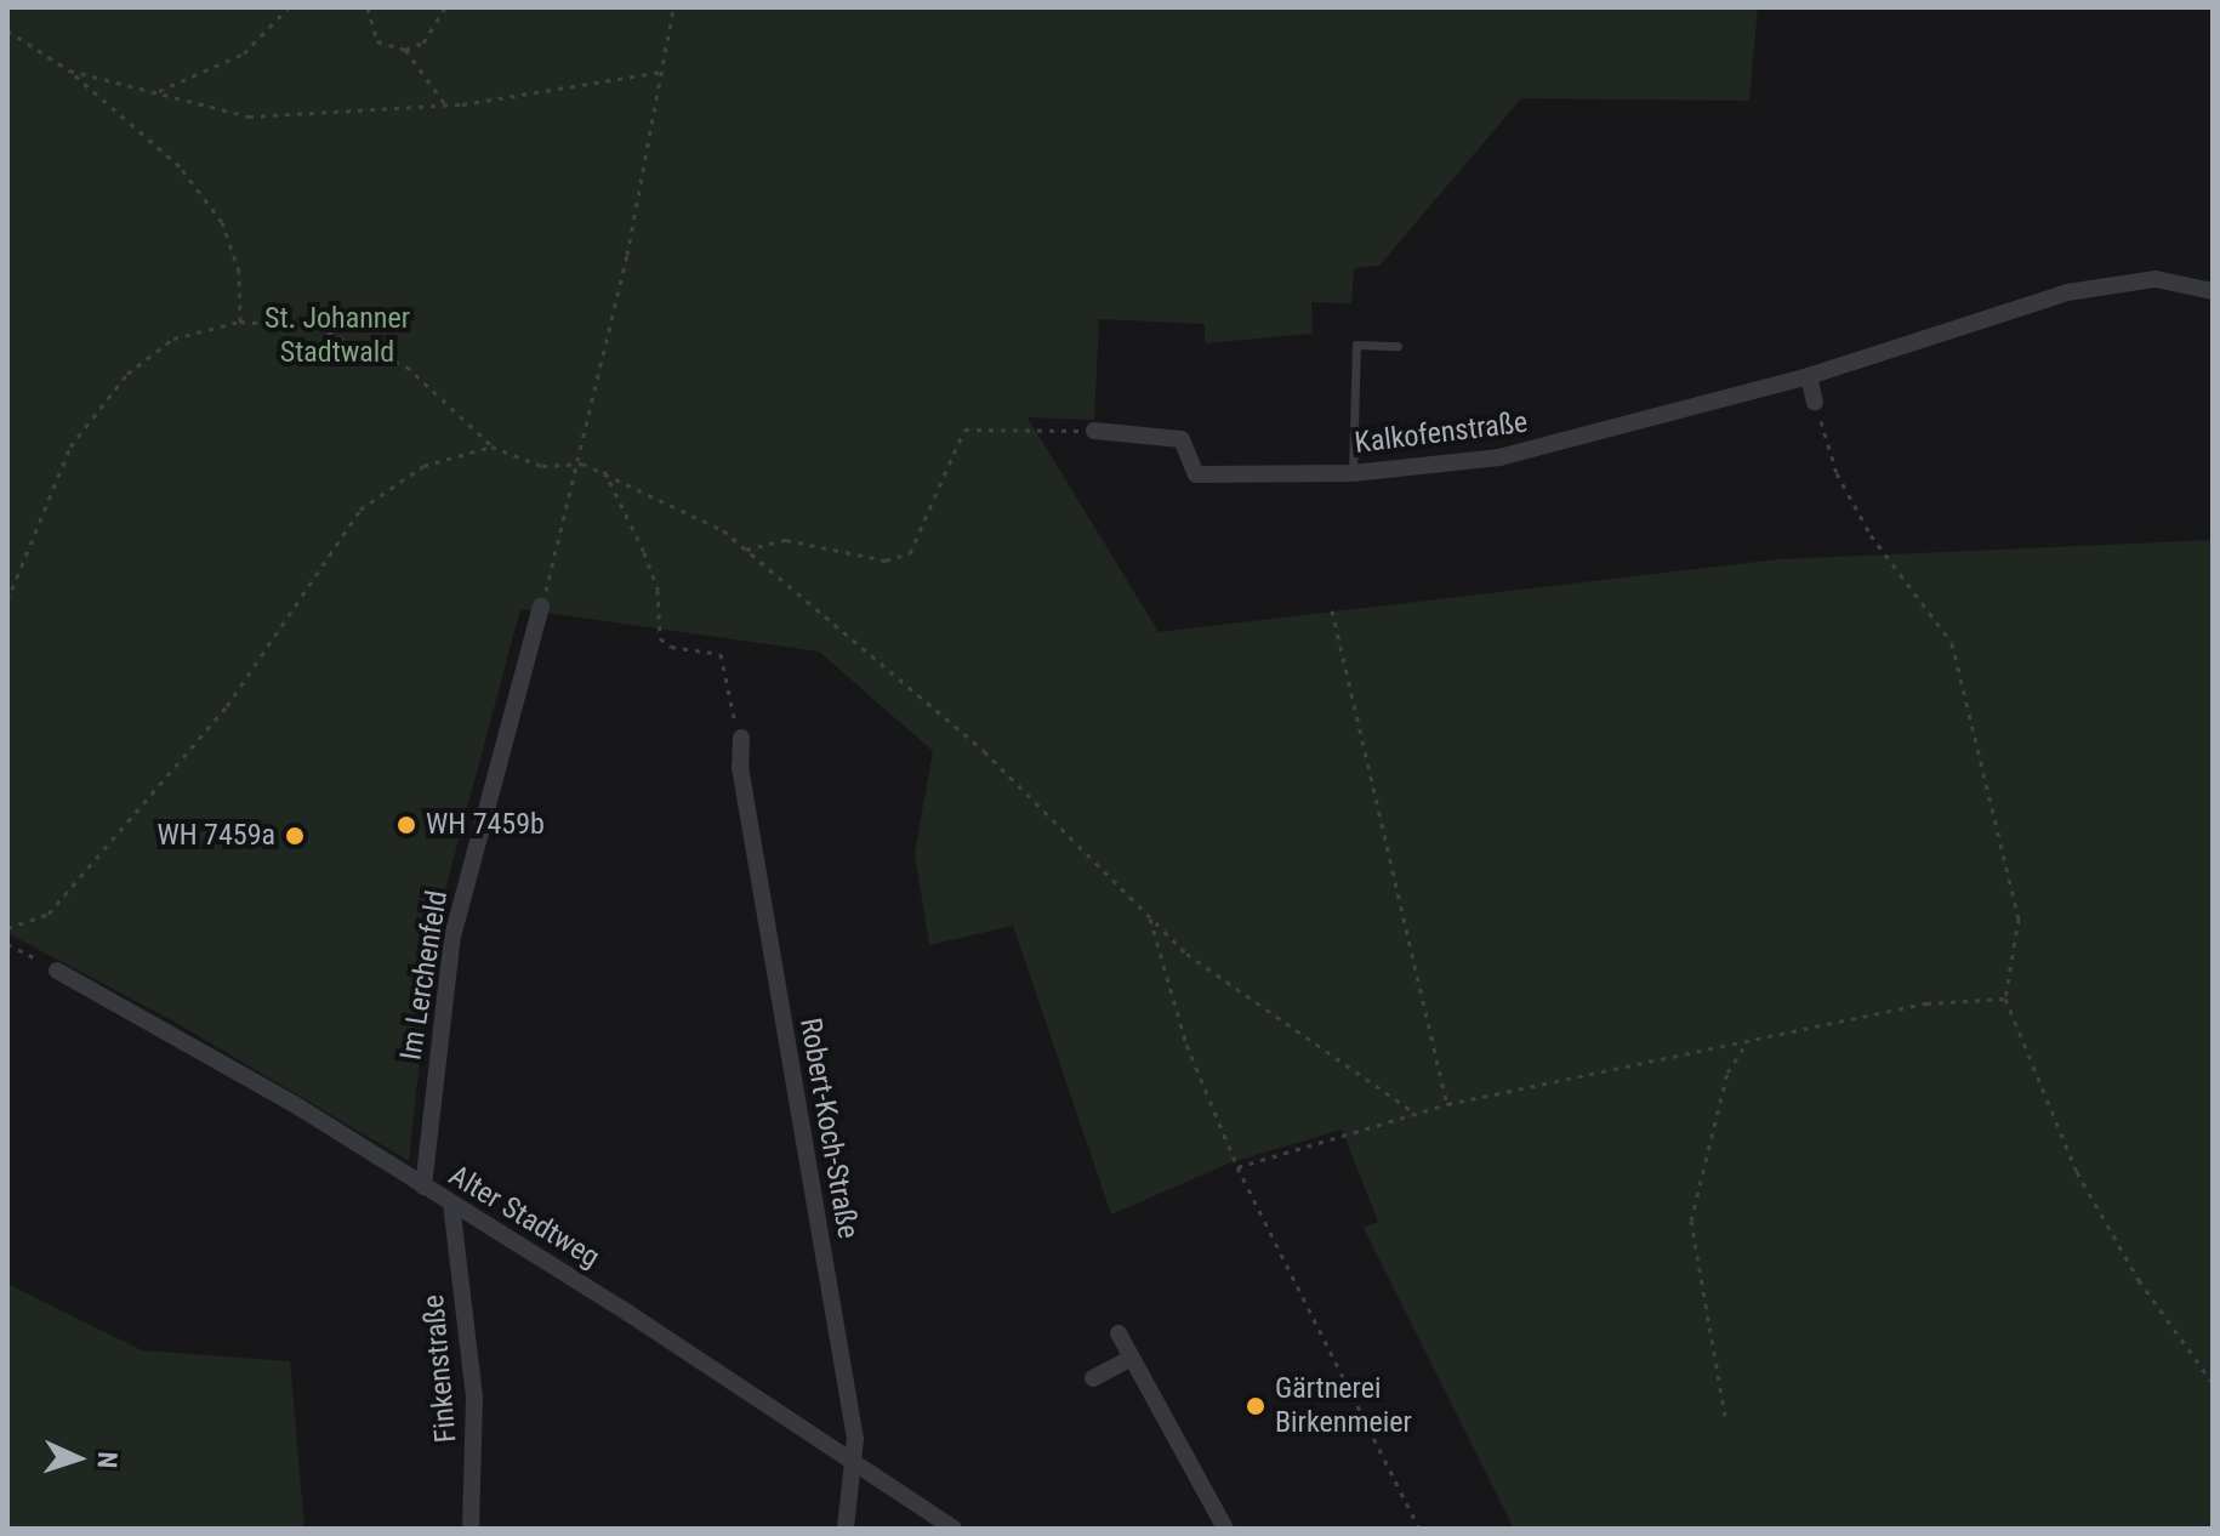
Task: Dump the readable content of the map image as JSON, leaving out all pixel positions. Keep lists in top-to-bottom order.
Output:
{
  "streets": {
    "street": [
      "Kalkofenstraße",
      "Im Lerchenfeld",
      "Robert-Koch-Straße",
      "Alter Stadtweg",
      "Finkenstraße"
    ]
  },
  "crossings": [
    ["Im Lerchenfeld", "Alter Stadtweg"],
    ["Robert-Koch-Straße", "Alter Stadtweg"],
    ["Alter Stadtweg", "Finkenstraße"]
  ],
  "parks": ["St. Johanner Stadtwald"],
  "places": ["WH 7459b", "WH 7459a", "Gärtnerei Birkenmeier"],
  "north": "right"
}
